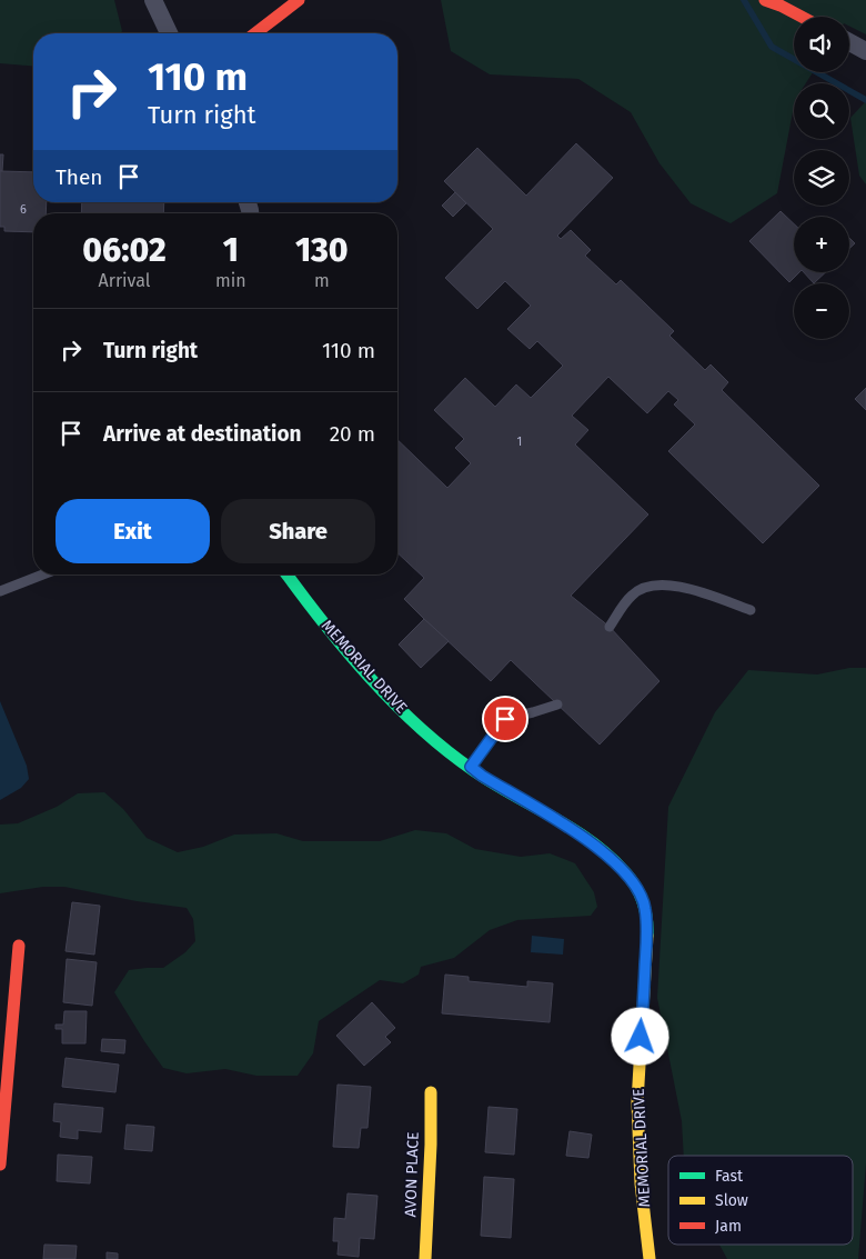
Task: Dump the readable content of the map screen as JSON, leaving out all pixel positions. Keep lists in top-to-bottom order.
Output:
{
  "streets": {
    "street": ["MEMORIAL DRIVE", "AVON PLACE"]
  },
  "house_numbers": ["6", "1"],
  "legend": ["Fast", "Slow", "Jam"],
  "page": {
    "map_buttons": ["+", "−"],
    "turn": ["110 m", "Turn right"],
    "then": "Then",
    "eta": [
      "06:02",
      "Arrival",
      "1",
      "min",
      "130",
      "m"
    ],
    "list": [
      {
        "name": "Turn right",
        "value": "110 m"
      },
      {
        "name": "Arrive at destination",
        "value": "20 m"
      }
    ],
    "buttons": ["Exit", "Share"]
  }
}
